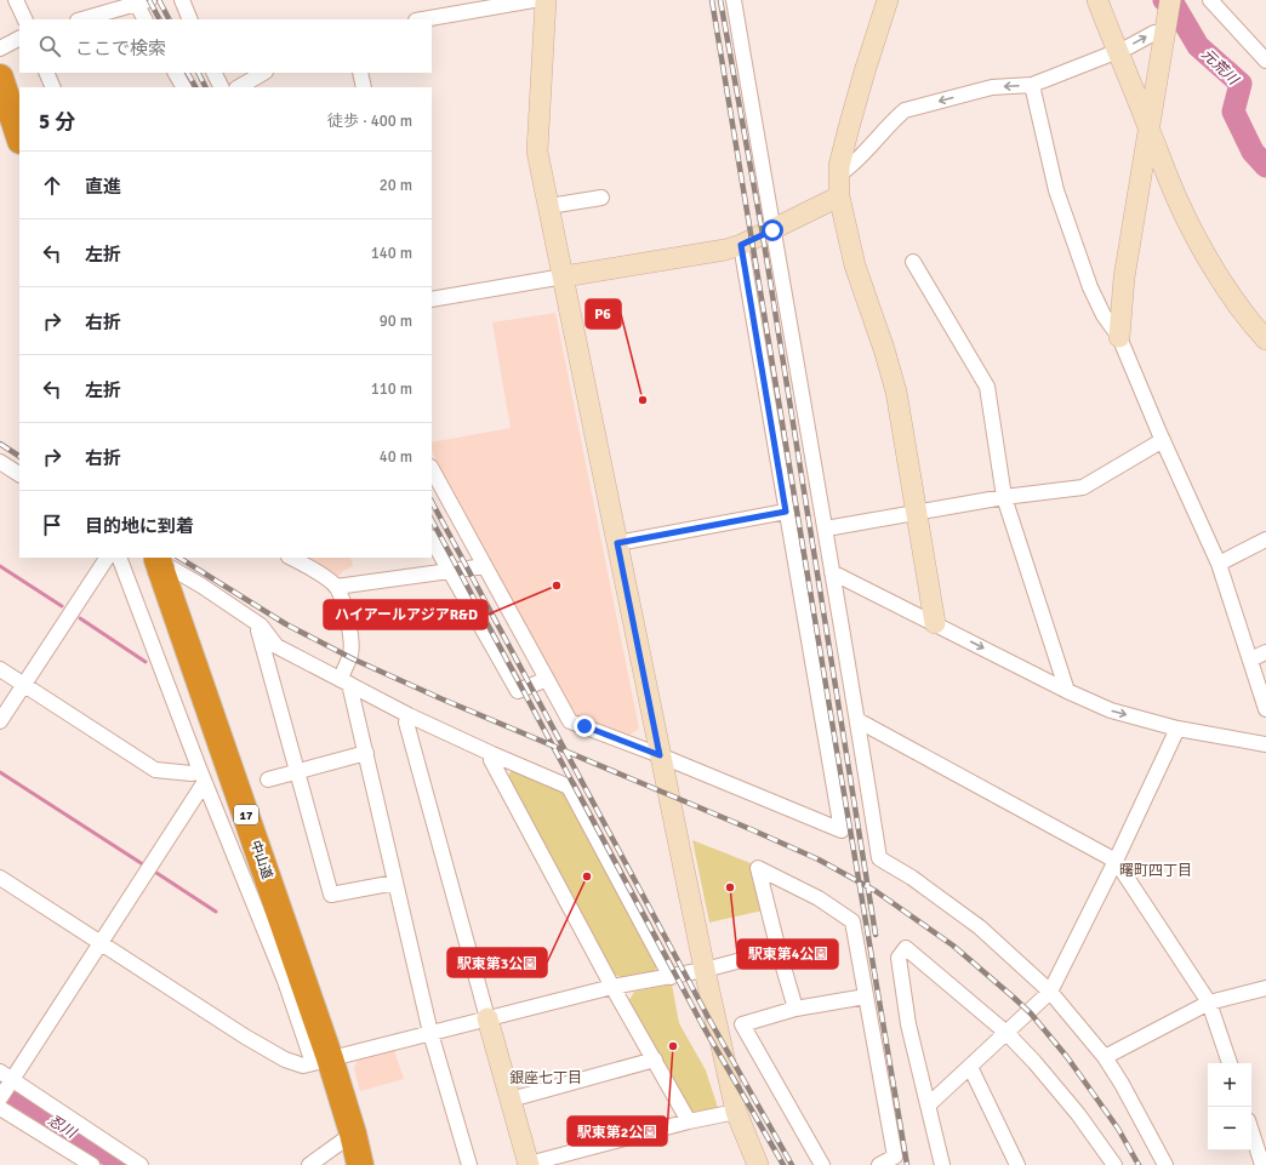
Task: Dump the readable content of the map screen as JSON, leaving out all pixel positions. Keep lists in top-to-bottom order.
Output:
{
  "streets": {
    "highway": ["17", "中山道"]
  },
  "districts": ["曙町四丁目", "銀座七丁目"],
  "water": ["元荒川", "忍川"],
  "places": [
    "P6",
    "ハイアールアジアR&D",
    "駅東第3公園",
    "駅東第4公園",
    "駅東第2公園"
  ],
  "page": {
    "search": "ここで検索",
    "heading": ["5 分", "徒歩 · 400 m"],
    "list": [
      ["直進", "20 m"],
      ["左折", "140 m"],
      ["右折", "90 m"],
      ["左折", "110 m"],
      ["右折", "40 m"],
      "目的地に到着"
    ],
    "map_buttons": ["+", "−"]
  }
}
